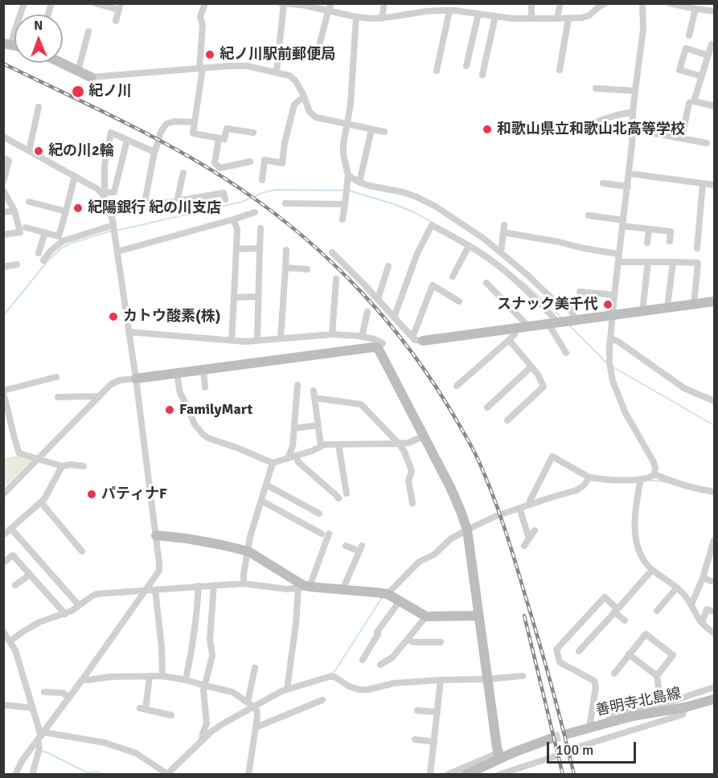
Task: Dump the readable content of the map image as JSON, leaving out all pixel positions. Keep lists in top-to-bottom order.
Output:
{
  "streets": {
    "street": ["善明寺北島線"]
  },
  "places": [
    "紀ノ川駅前郵便局",
    "紀ノ川",
    "和歌山県立和歌山北高等学校",
    "紀の川2輪",
    "紀陽銀行 紀の川支店",
    "スナック美千代",
    "カトウ酸素(株)",
    "FamilyMart",
    "パティナF"
  ],
  "scale_bar": "100 m",
  "north": "top"
}
